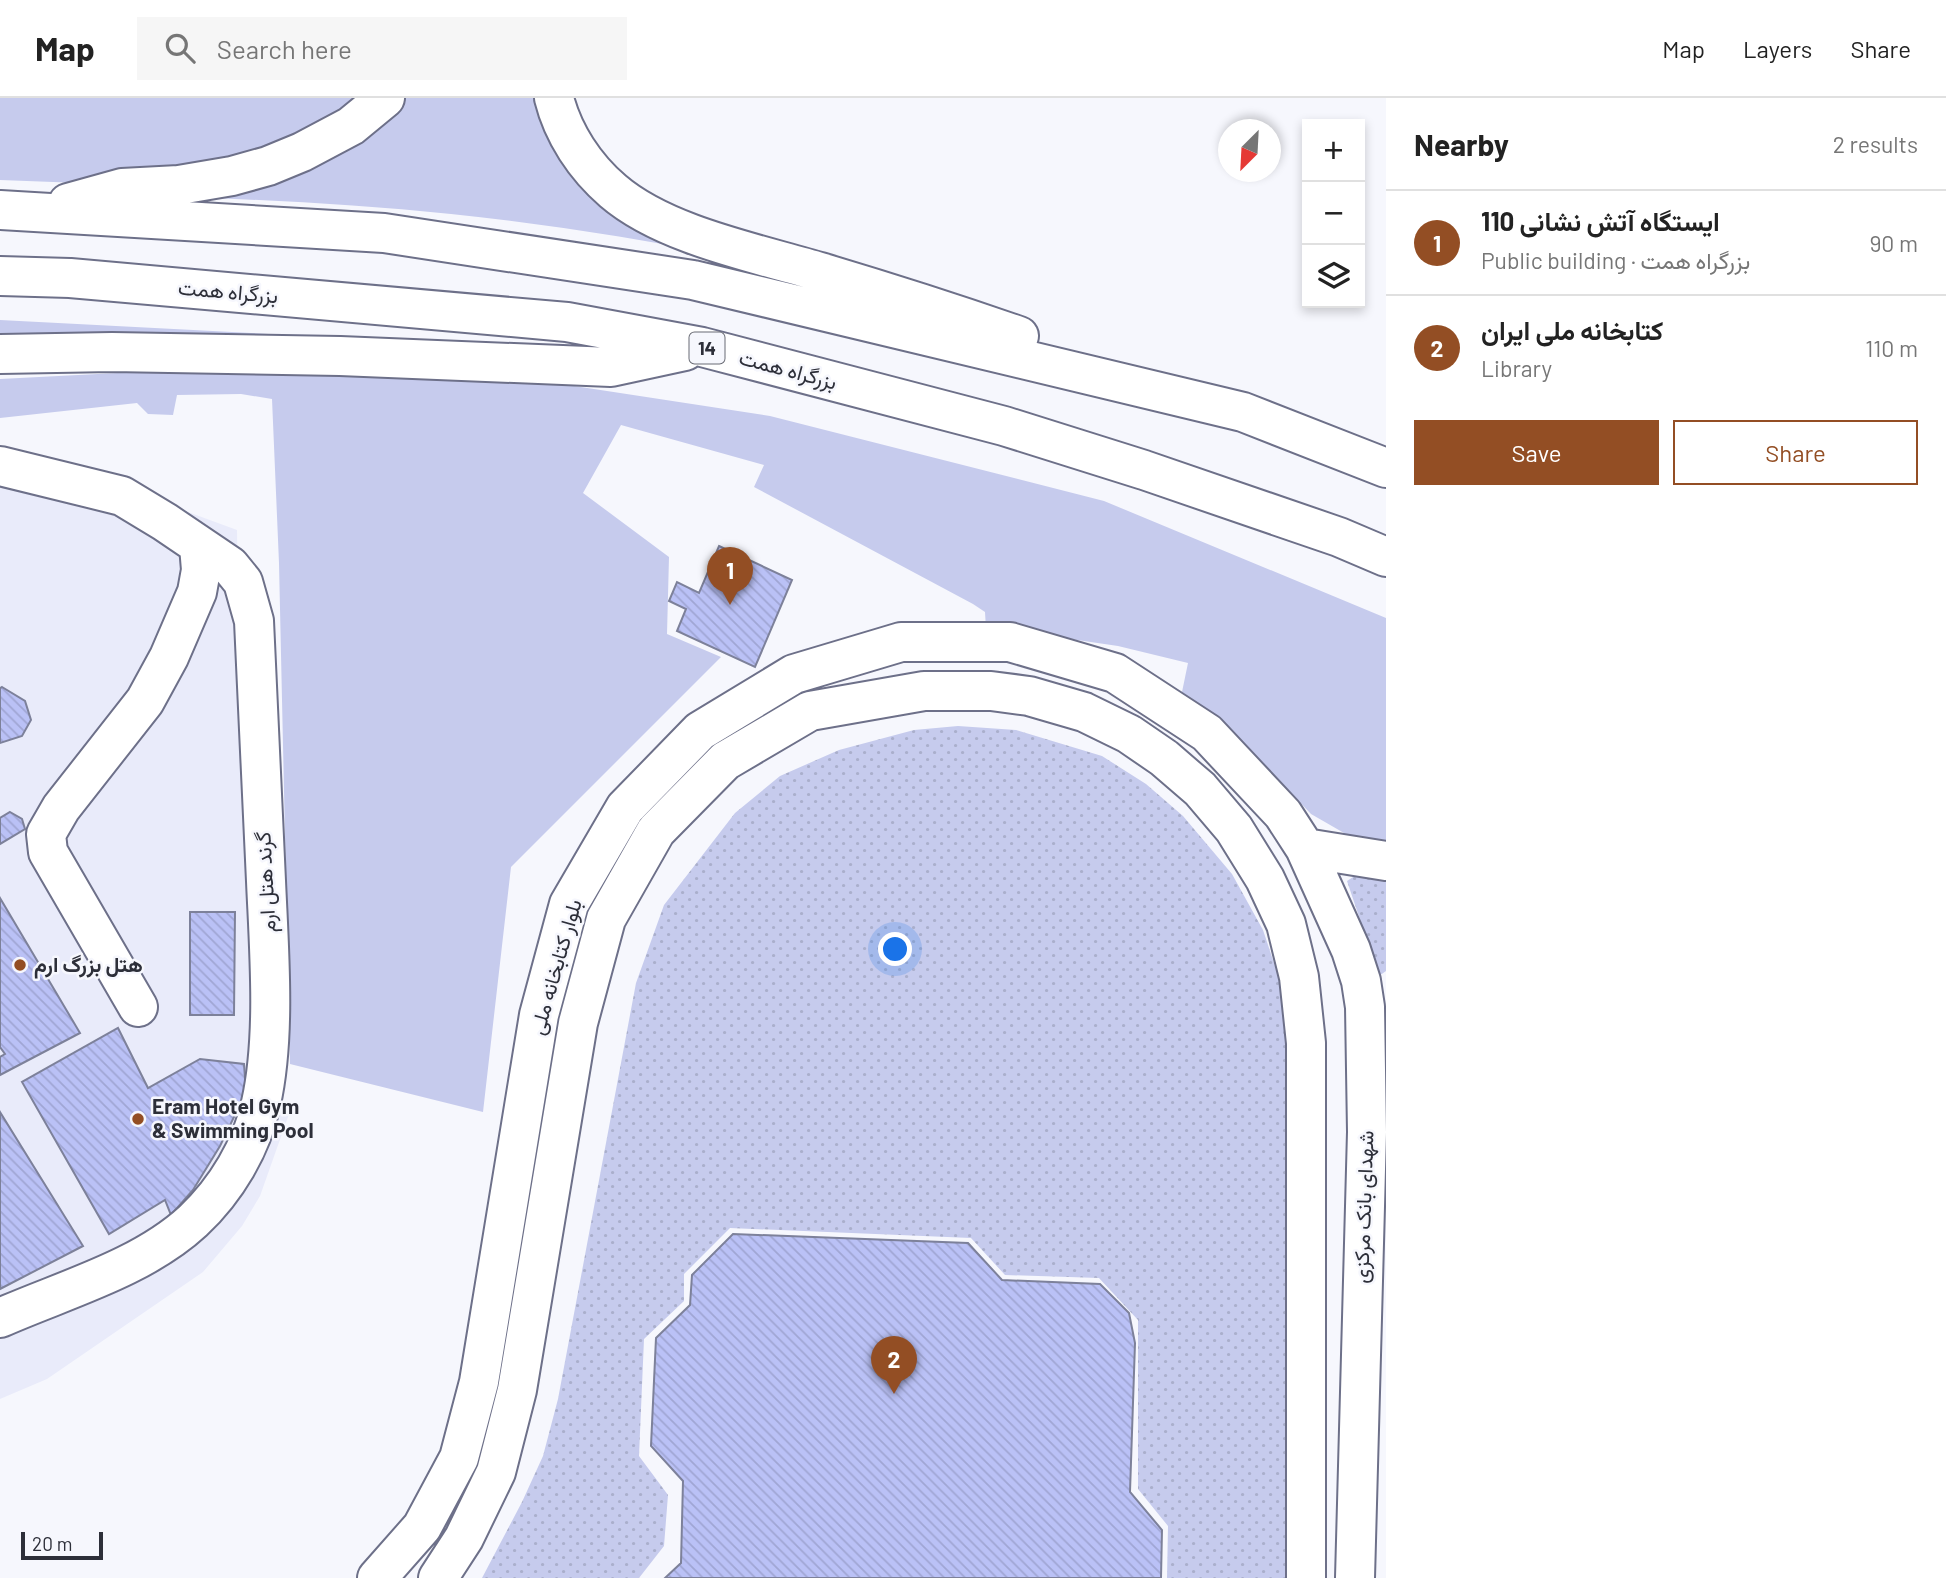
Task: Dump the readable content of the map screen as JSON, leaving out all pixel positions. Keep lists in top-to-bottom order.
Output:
{
  "streets": {
    "main road": [
      "بزرگراه همت",
      "14",
      "گرند هتل ارم",
      "بلوار کتابخانه ملی",
      "شهدای بانک مرکزی"
    ]
  },
  "crossings": [
    ["بلوار کتابخانه ملی", "شهدای بانک مرکزی"]
  ],
  "places": ["هتل بزرگ ارم", "Eram Hotel Gym & Swimming Pool"],
  "scale_bar": "20 m",
  "north": "bottom left",
  "page": {
    "header": "Map",
    "search": "Search here",
    "nav": ["Map", "Layers", "Share"],
    "heading": ["Nearby", "2 results"],
    "map_buttons": ["+", "−"],
    "list": [
      {
        "mark": "1",
        "name": "ایستگاه آتش نشانی 110",
        "note": "Public building · بزرگراه همت",
        "value": "90 m"
      },
      {
        "mark": "2",
        "name": "کتابخانه ملی ایران",
        "note": "Library",
        "value": "110 m"
      }
    ],
    "buttons": ["Save", "Share"],
    "pins": ["1", "2"],
    "scale": "20 m"
  }
}
